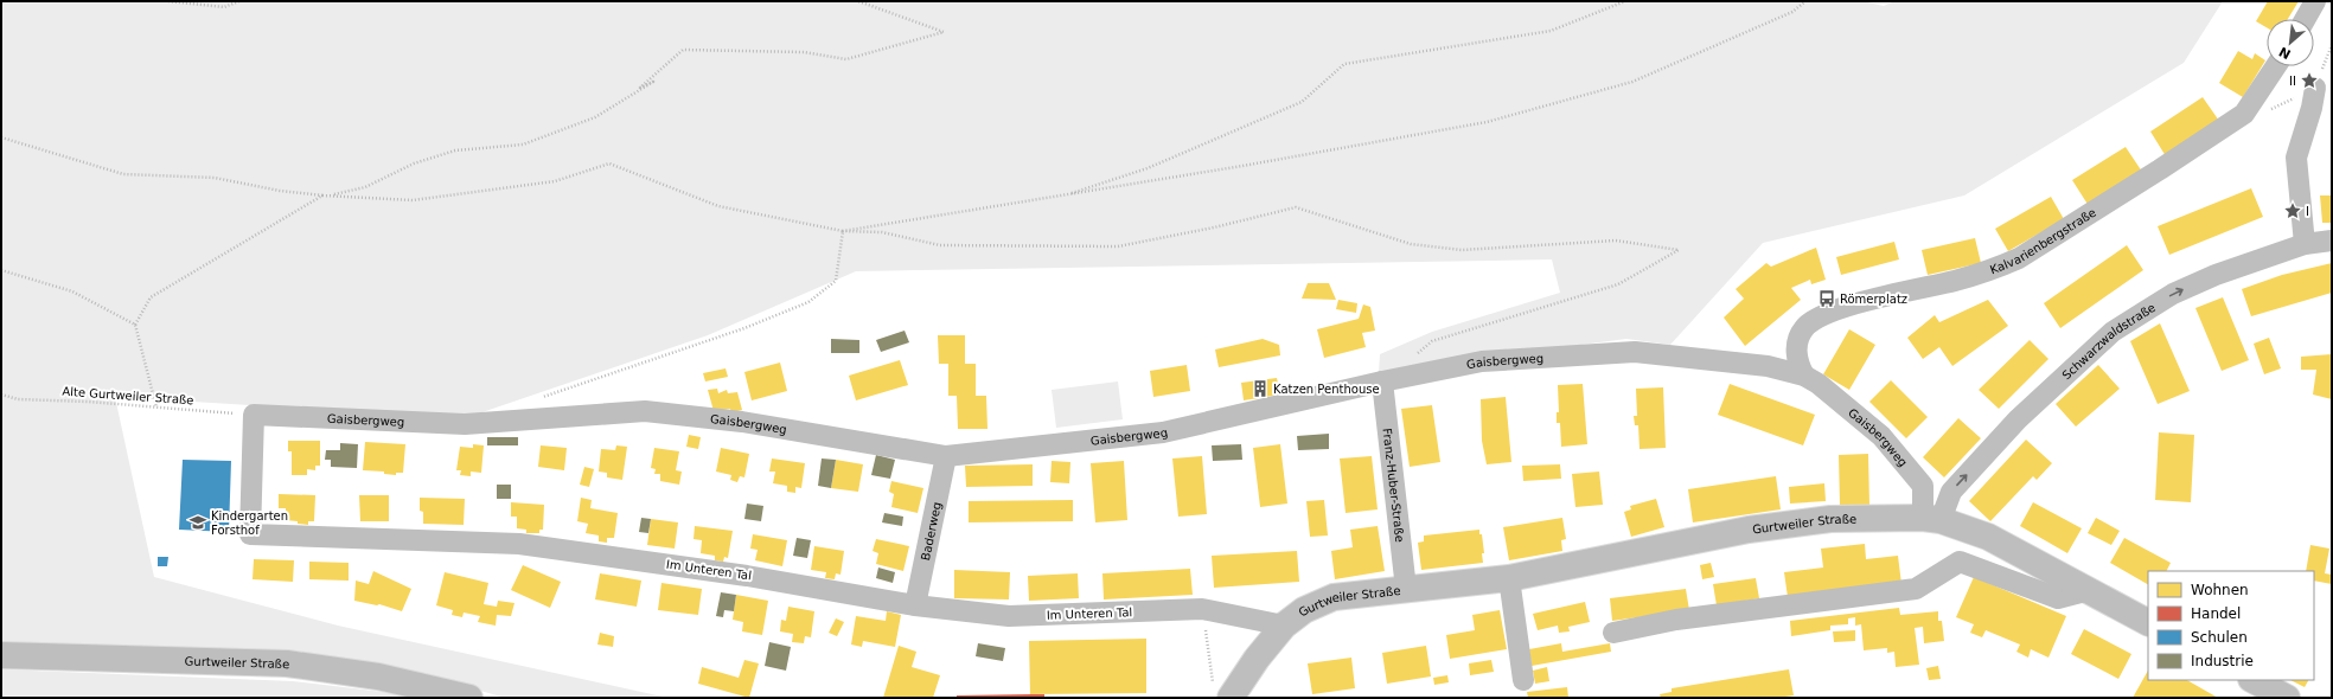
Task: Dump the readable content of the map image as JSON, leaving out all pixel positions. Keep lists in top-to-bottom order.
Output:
{
  "streets": {
    "main road": ["Gurtweiler Straße"],
    "street": [
      "Kalvarienbergstraße",
      "Schwarzwaldstraße",
      "Gaisbergweg",
      "Franz-Huber-Straße",
      "Baderweg",
      "Im Unteren Tal"
    ],
    "path": ["Alte Gurtweiler Straße"]
  },
  "crossings": [
    ["Kalvarienbergstraße", "Gaisbergweg"],
    ["Schwarzwaldstraße", "Gaisbergweg"],
    ["Schwarzwaldstraße", "Gurtweiler Straße"],
    ["Gaisbergweg", "Alte Gurtweiler Straße"],
    ["Gaisbergweg", "Franz-Huber-Straße"],
    ["Gaisbergweg", "Gurtweiler Straße"],
    ["Gaisbergweg", "Baderweg"],
    ["Gaisbergweg", "Im Unteren Tal"],
    ["Alte Gurtweiler Straße", "Im Unteren Tal"],
    ["Franz-Huber-Straße", "Gurtweiler Straße"],
    ["Gurtweiler Straße", "Im Unteren Tal"],
    ["Baderweg", "Im Unteren Tal"]
  ],
  "one_way": ["Schwarzwaldstraße"],
  "places": {
    "place": ["II", "I"],
    "bus stop": ["Römerplatz"],
    "building": ["Katzen Penthouse"],
    "school or university": ["Kindergarten Forsthof"]
  },
  "legend": [
    "Wohnen",
    "Handel",
    "Schulen",
    "Industrie"
  ],
  "north": "bottom left"
}
